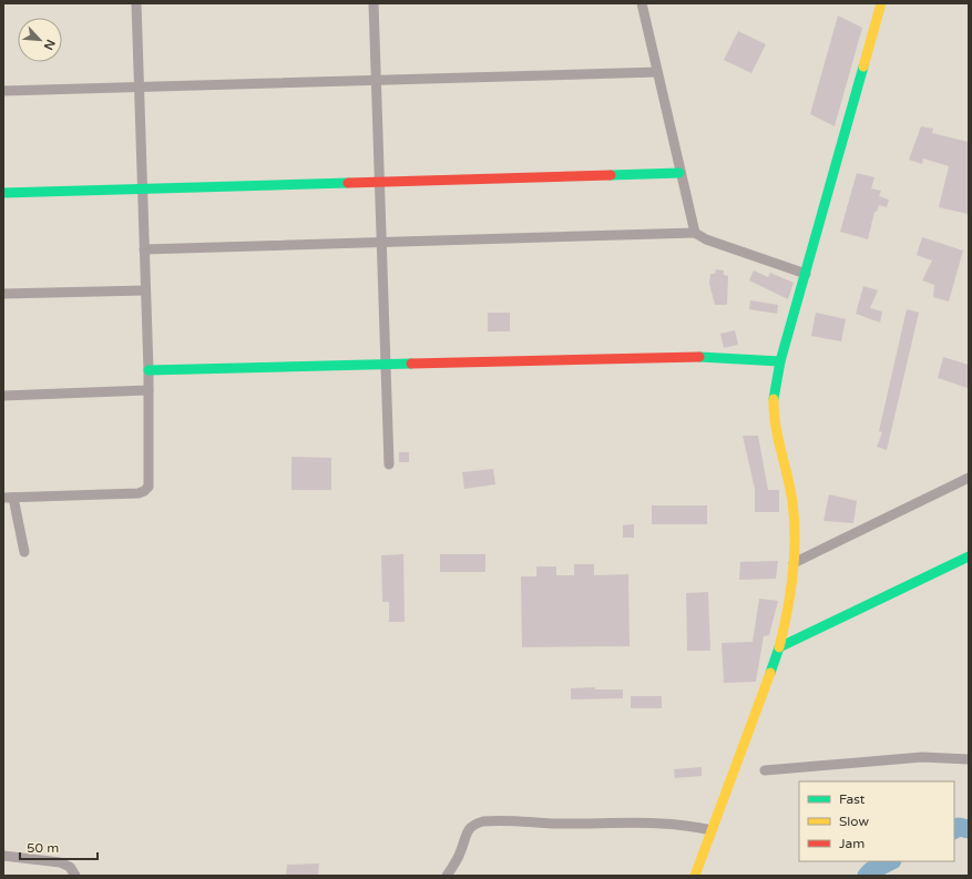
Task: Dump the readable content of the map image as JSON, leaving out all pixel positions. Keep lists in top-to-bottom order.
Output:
{
  "legend": ["Fast", "Slow", "Jam"],
  "scale_bar": "50 m",
  "north": "bottom right"
}
